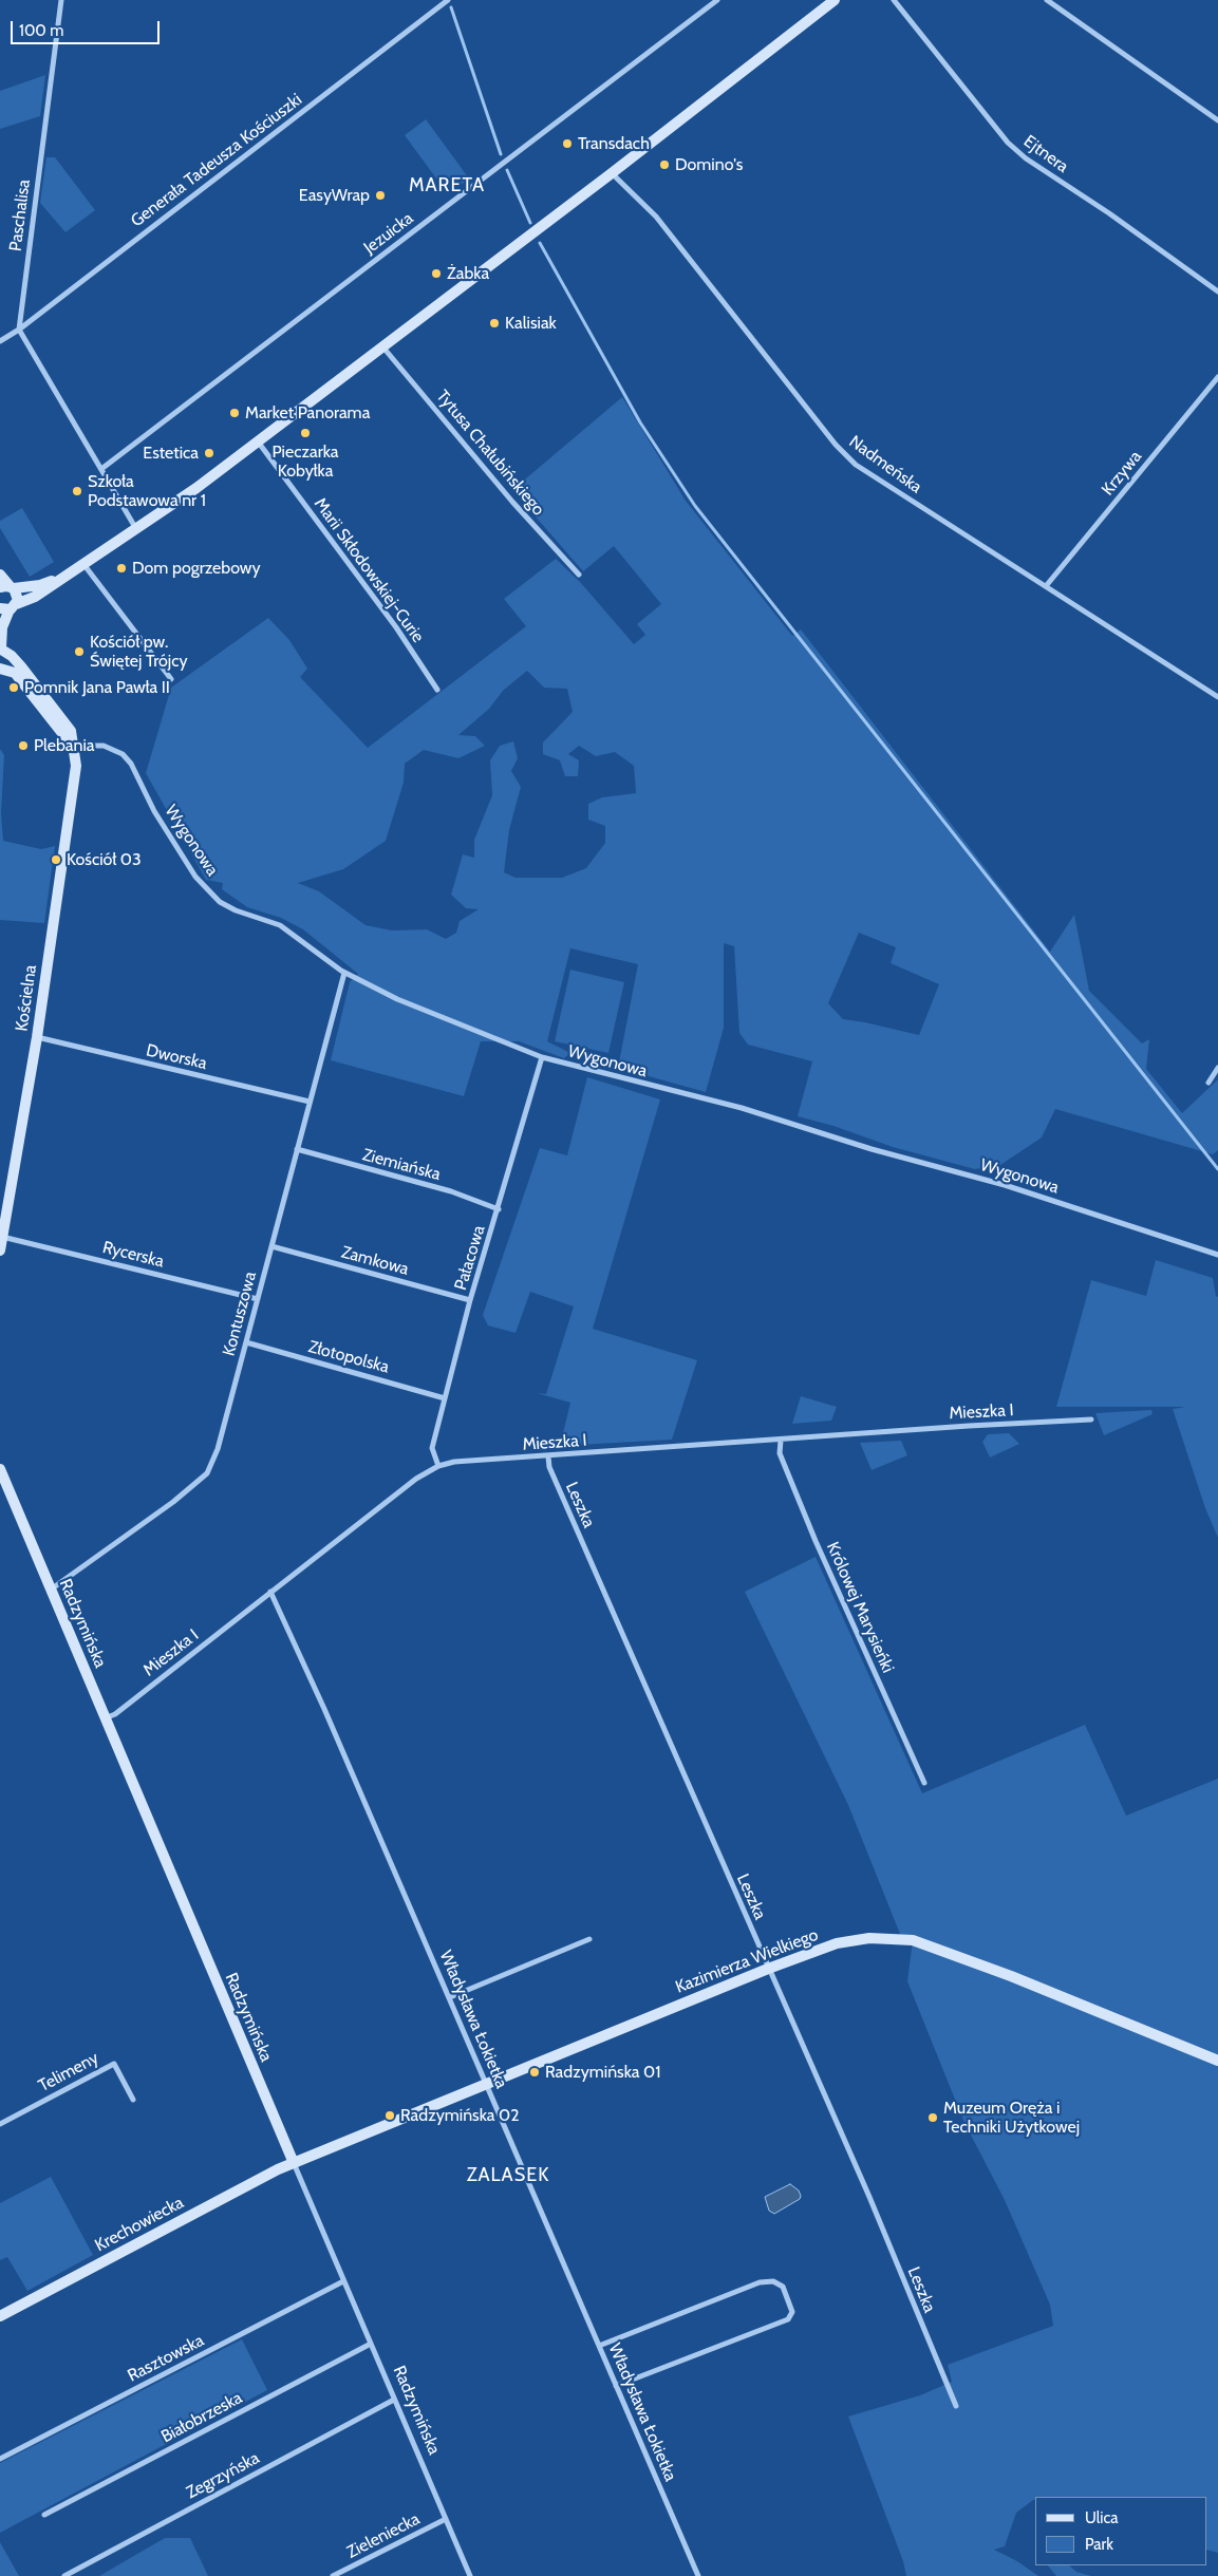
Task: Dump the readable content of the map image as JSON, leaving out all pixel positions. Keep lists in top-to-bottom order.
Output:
{
  "streets": {
    "street": [
      "Ejtnera",
      "Generała Tadeusza Kościuszki",
      "Paschalisa",
      "Jezuicka",
      "Tytusa Chałubińskiego",
      "Nadmeńska",
      "Krzywa",
      "Marii Skłodowskiej-Curie",
      "Wygonowa",
      "Kościelna",
      "Dworska",
      "Ziemiańska",
      "Rycerska",
      "Pałacowa",
      "Zamkowa",
      "Kontuszowa",
      "Złotopolska",
      "Mieszka I",
      "Leszka",
      "Królowej Marysieńki",
      "Radzymińska",
      "Kazimierza Wielkiego",
      "Władysława Łokietka",
      "Telimeny",
      "Krechowiecka",
      "Rasztowska",
      "Białobrzeska",
      "Zegrzyńska",
      "Zieleniecka"
    ]
  },
  "crossings": [
    ["Generała Tadeusza Kościuszki", "Paschalisa"],
    ["Nadmeńska", "Krzywa"],
    ["Wygonowa", "Kościelna"],
    ["Wygonowa", "Pałacowa"],
    ["Wygonowa", "Kontuszowa"],
    ["Kościelna", "Dworska"],
    ["Kościelna", "Rycerska"],
    ["Dworska", "Kontuszowa"],
    ["Ziemiańska", "Pałacowa"],
    ["Ziemiańska", "Kontuszowa"],
    ["Rycerska", "Kontuszowa"],
    ["Pałacowa", "Zamkowa"],
    ["Pałacowa", "Złotopolska"],
    ["Pałacowa", "Mieszka I"],
    ["Zamkowa", "Kontuszowa"],
    ["Kontuszowa", "Złotopolska"],
    ["Kontuszowa", "Radzymińska"],
    ["Mieszka I", "Leszka"],
    ["Mieszka I", "Królowej Marysieńki"],
    ["Mieszka I", "Radzymińska"],
    ["Mieszka I", "Władysława Łokietka"],
    ["Leszka", "Kazimierza Wielkiego"],
    ["Radzymińska", "Kazimierza Wielkiego"],
    ["Radzymińska", "Krechowiecka"],
    ["Radzymińska", "Rasztowska"],
    ["Radzymińska", "Białobrzeska"],
    ["Radzymińska", "Zegrzyńska"],
    ["Radzymińska", "Zieleniecka"],
    ["Kazimierza Wielkiego", "Władysława Łokietka"],
    ["Kazimierza Wielkiego", "Krechowiecka"]
  ],
  "districts": ["MARETA", "ZALASEK"],
  "places": [
    "Transdach",
    "Domino's",
    "EasyWrap",
    "Żabka",
    "Kalisiak",
    "Market Panorama",
    "Pieczarka Kobyłka",
    "Estetica",
    "Szkoła Podstawowa nr 1",
    "Dom pogrzebowy",
    "Kościół pw. Świętej Trójcy",
    "Pomnik Jana Pawła II",
    "Plebania",
    "Kościół 03",
    "Radzymińska 01",
    "Radzymińska 02",
    "Muzeum Oręża i Techniki Użytkowej"
  ],
  "legend": ["Ulica", "Park"],
  "scale_bar": "100 m"
}
